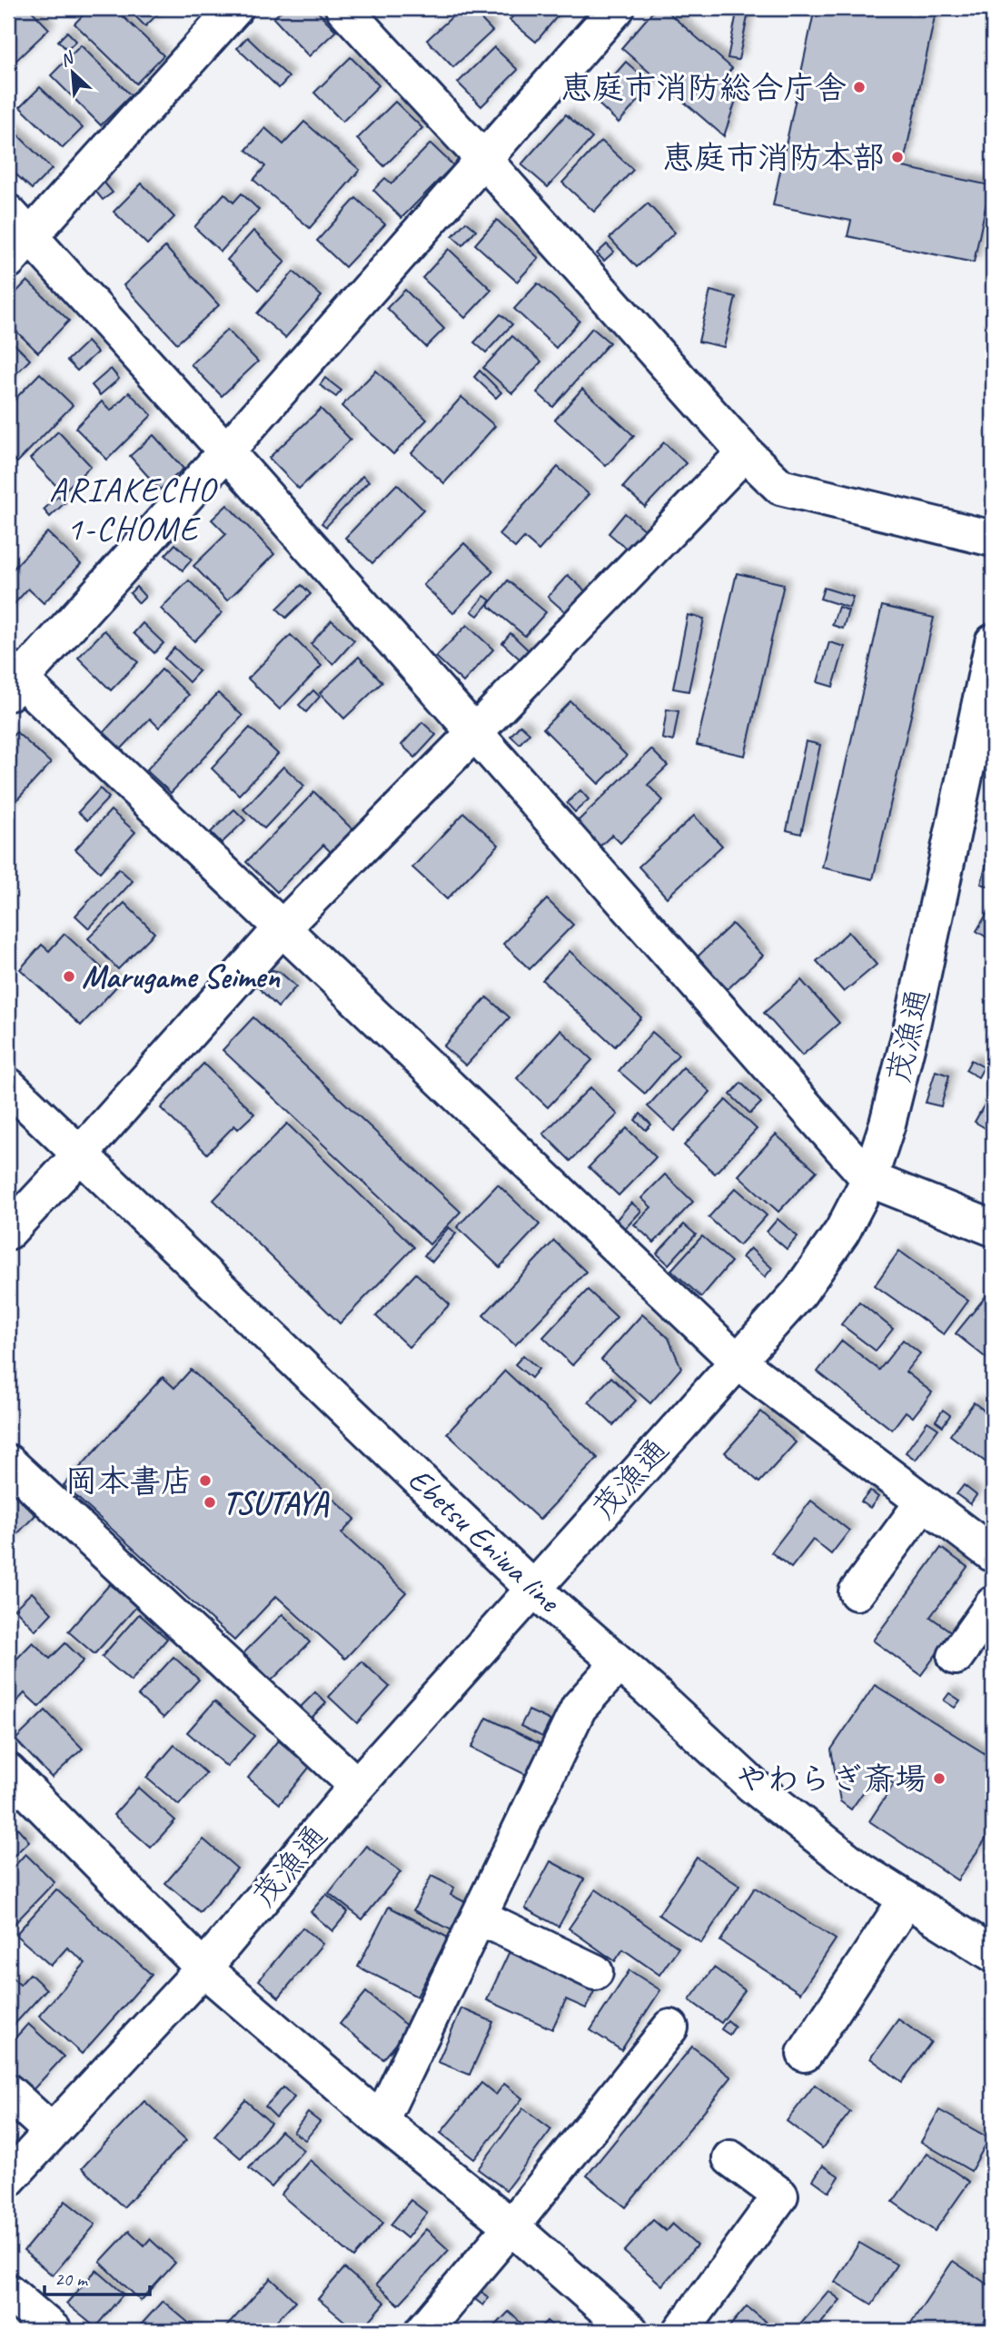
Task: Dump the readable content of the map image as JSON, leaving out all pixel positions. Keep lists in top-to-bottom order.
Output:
{
  "streets": {
    "street": ["茂漁通", "Ebetsu Eniwa line"]
  },
  "crossings": [
    ["茂漁通", "Ebetsu Eniwa line"]
  ],
  "districts": ["ARIAKECHO 1-CHOME"],
  "places": [
    "恵庭市消防総合庁舎",
    "恵庭市消防本部",
    "Marugame Seimen",
    "岡本書店",
    "TSUTAYA",
    "やわらぎ斎場"
  ],
  "scale_bar": "20 m",
  "north": "top left"
}
